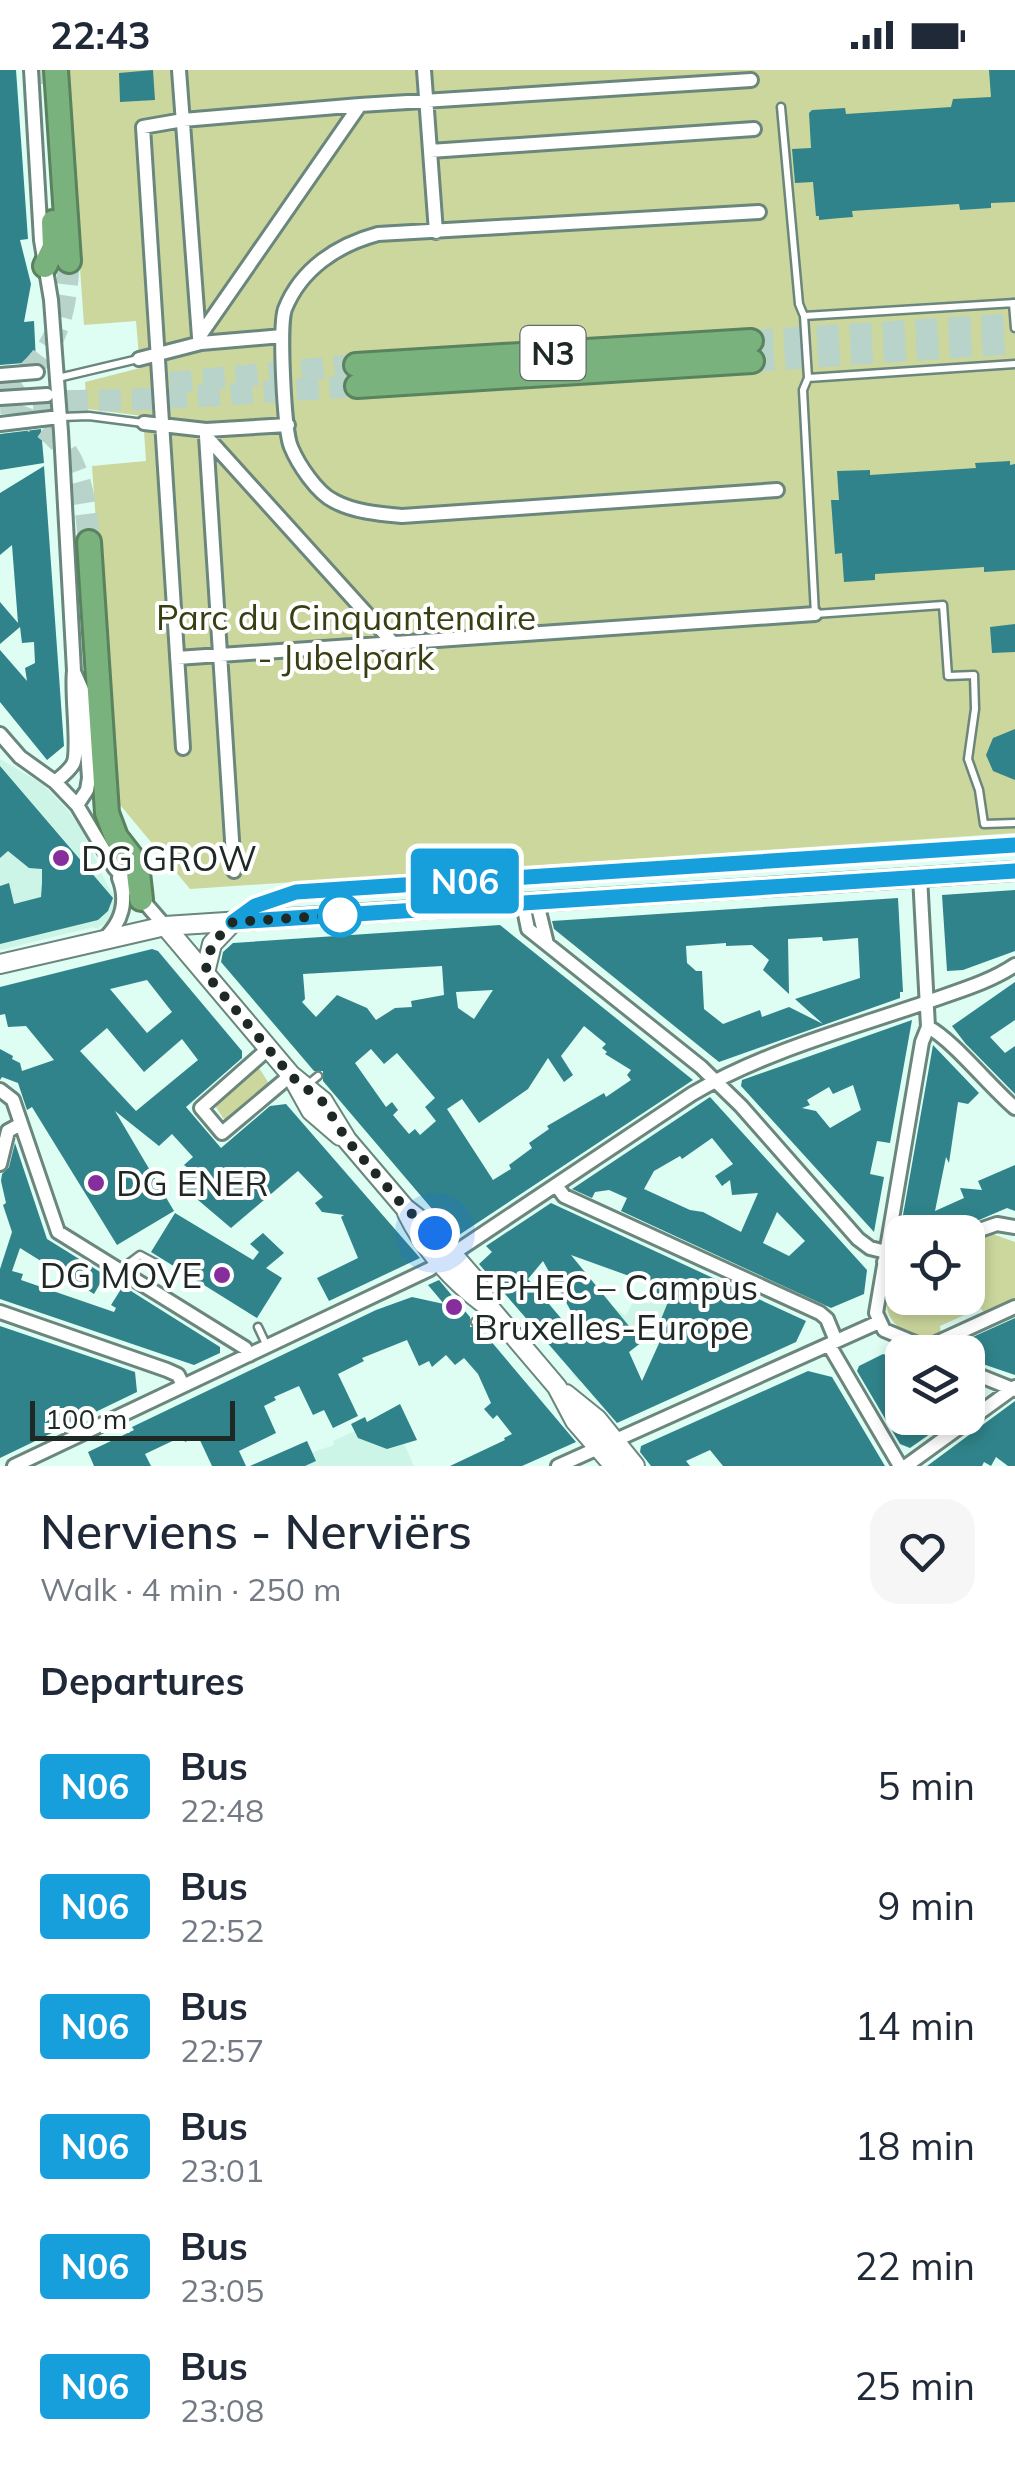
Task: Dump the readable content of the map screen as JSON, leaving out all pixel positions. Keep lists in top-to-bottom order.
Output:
{
  "streets": {
    "highway": ["N3"]
  },
  "parks": ["Parc du Cinquantenaire - Jubelpark"],
  "places": [
    "DG GROW",
    "DG ENER",
    "DG MOVE",
    "EPHEC – Campus Bruxelles-Europe"
  ],
  "lines": ["bus line N06"],
  "scale_bar": "100 m",
  "page": {
    "status": "22:43",
    "on_map": "N06",
    "scale": "100 m",
    "heading": [
      ["Nerviens - Nerviërs", "Walk · 4 min · 250 m"],
      "Departures"
    ],
    "list": [
      {
        "mark": "N06",
        "name": "Bus",
        "note": "22:48",
        "value": "5 min"
      },
      {
        "mark": "N06",
        "name": "Bus",
        "note": "22:52",
        "value": "9 min"
      },
      {
        "mark": "N06",
        "name": "Bus",
        "note": "22:57",
        "value": "14 min"
      },
      {
        "mark": "N06",
        "name": "Bus",
        "note": "23:01",
        "value": "18 min"
      },
      {
        "mark": "N06",
        "name": "Bus",
        "note": "23:05",
        "value": "22 min"
      },
      {
        "mark": "N06",
        "name": "Bus",
        "note": "23:08",
        "value": "25 min"
      }
    ]
  }
}
